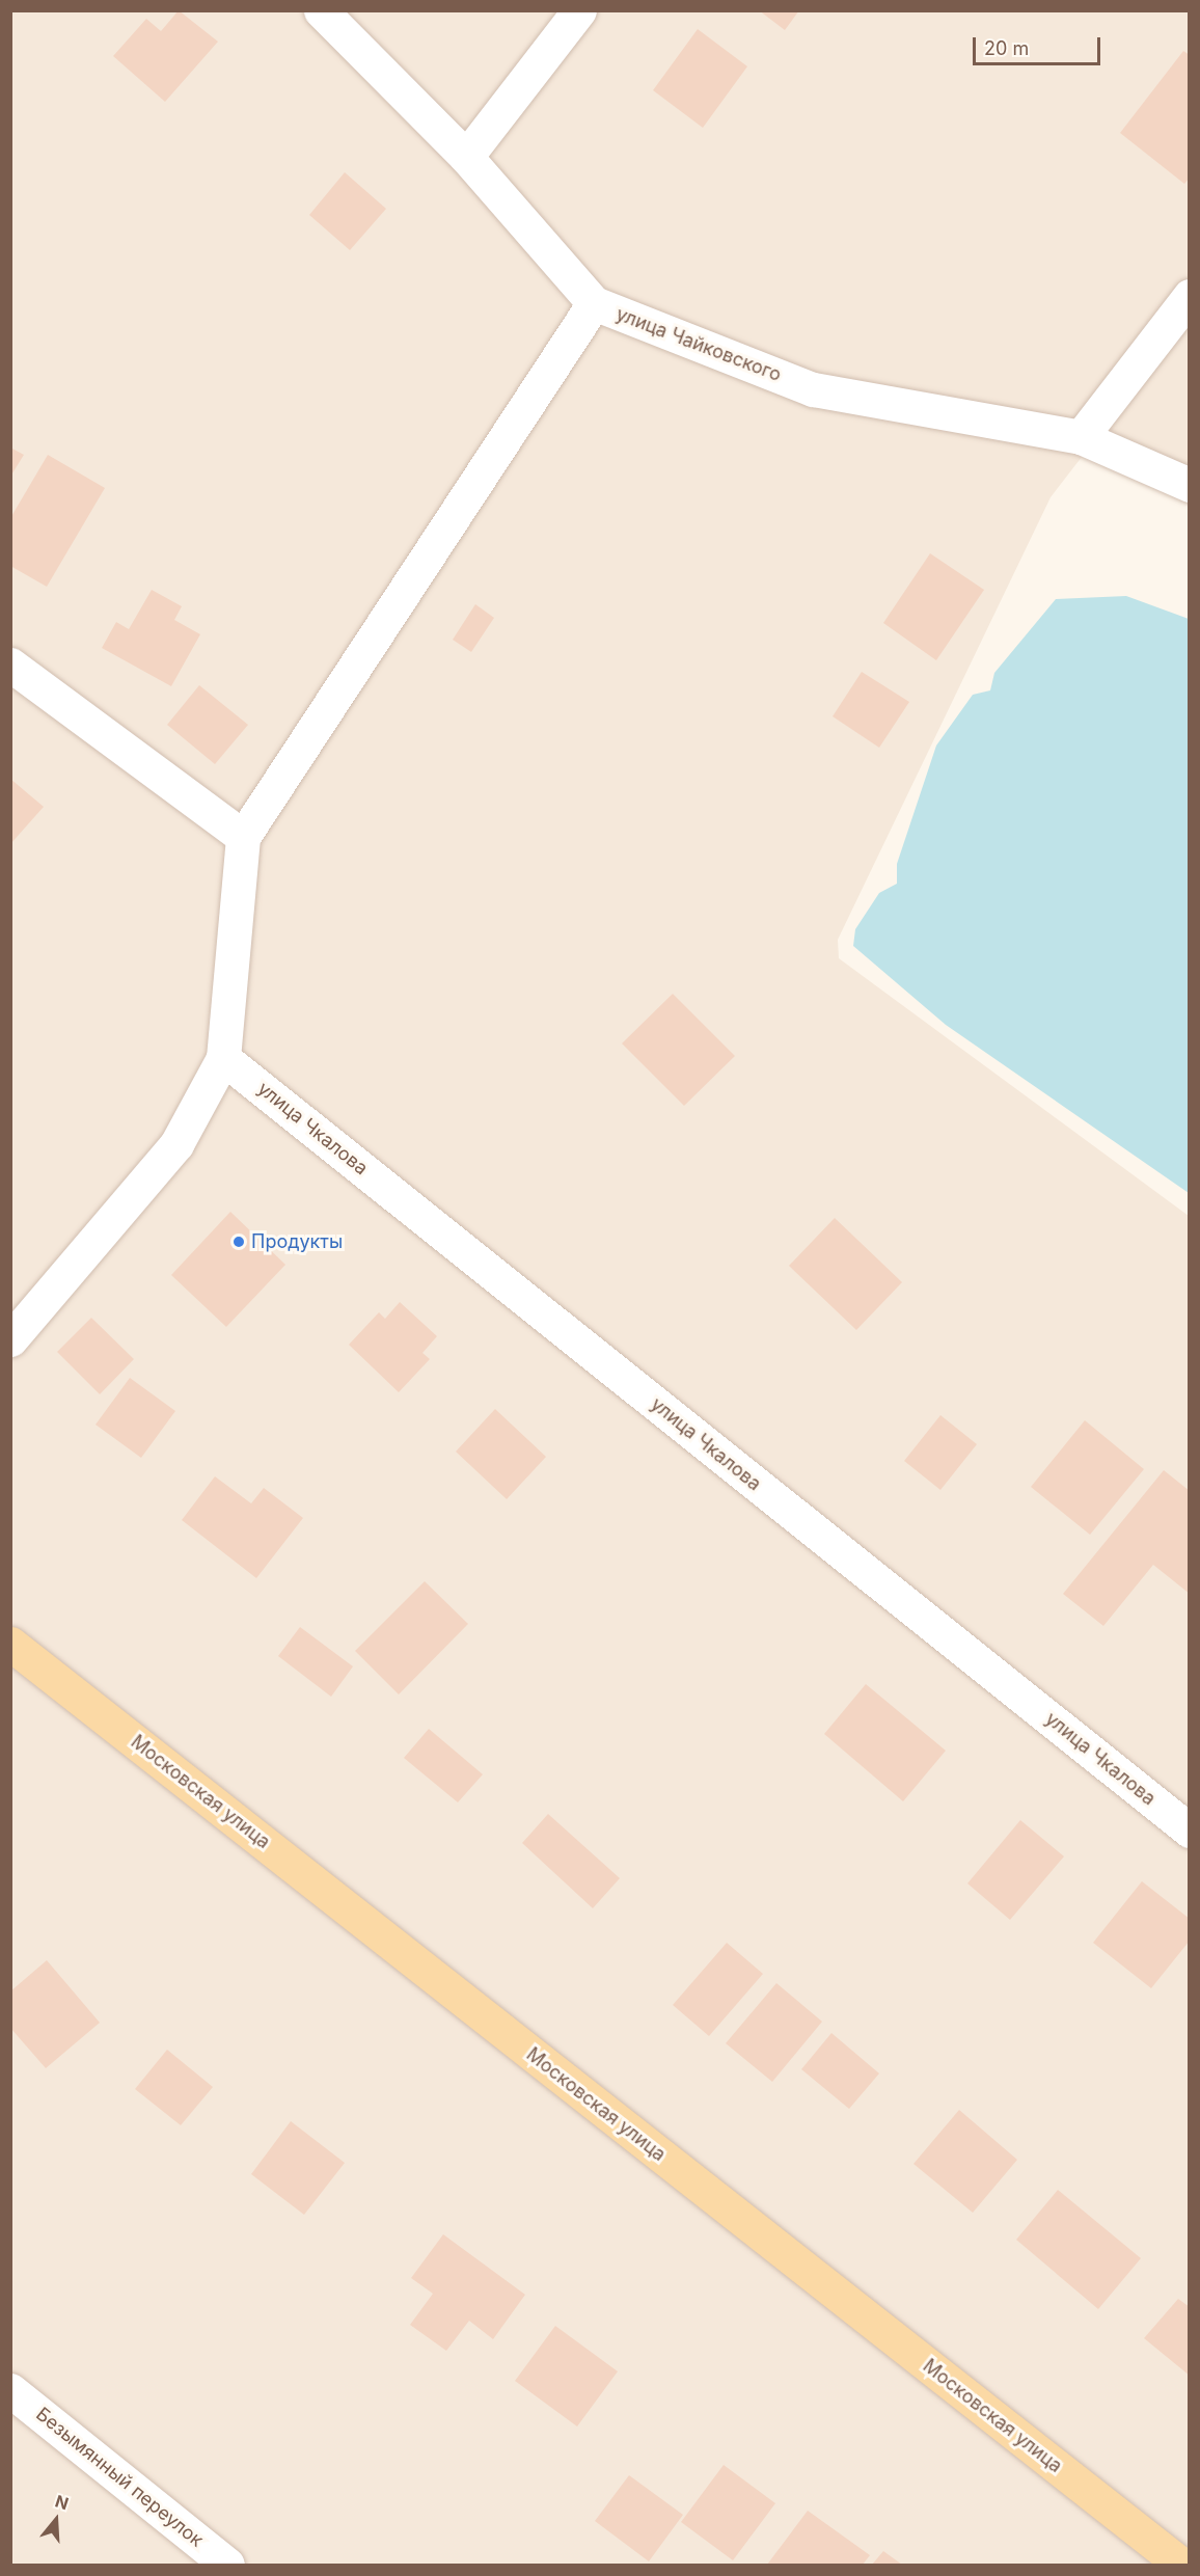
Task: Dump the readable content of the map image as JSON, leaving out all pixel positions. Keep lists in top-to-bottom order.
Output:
{
  "streets": {
    "main road": ["Московская улица"],
    "street": ["улица Чайковского", "улица Чкалова", "Безымянный переулок"]
  },
  "places": ["Продукты"],
  "scale_bar": "20 m",
  "north": "top"
}
